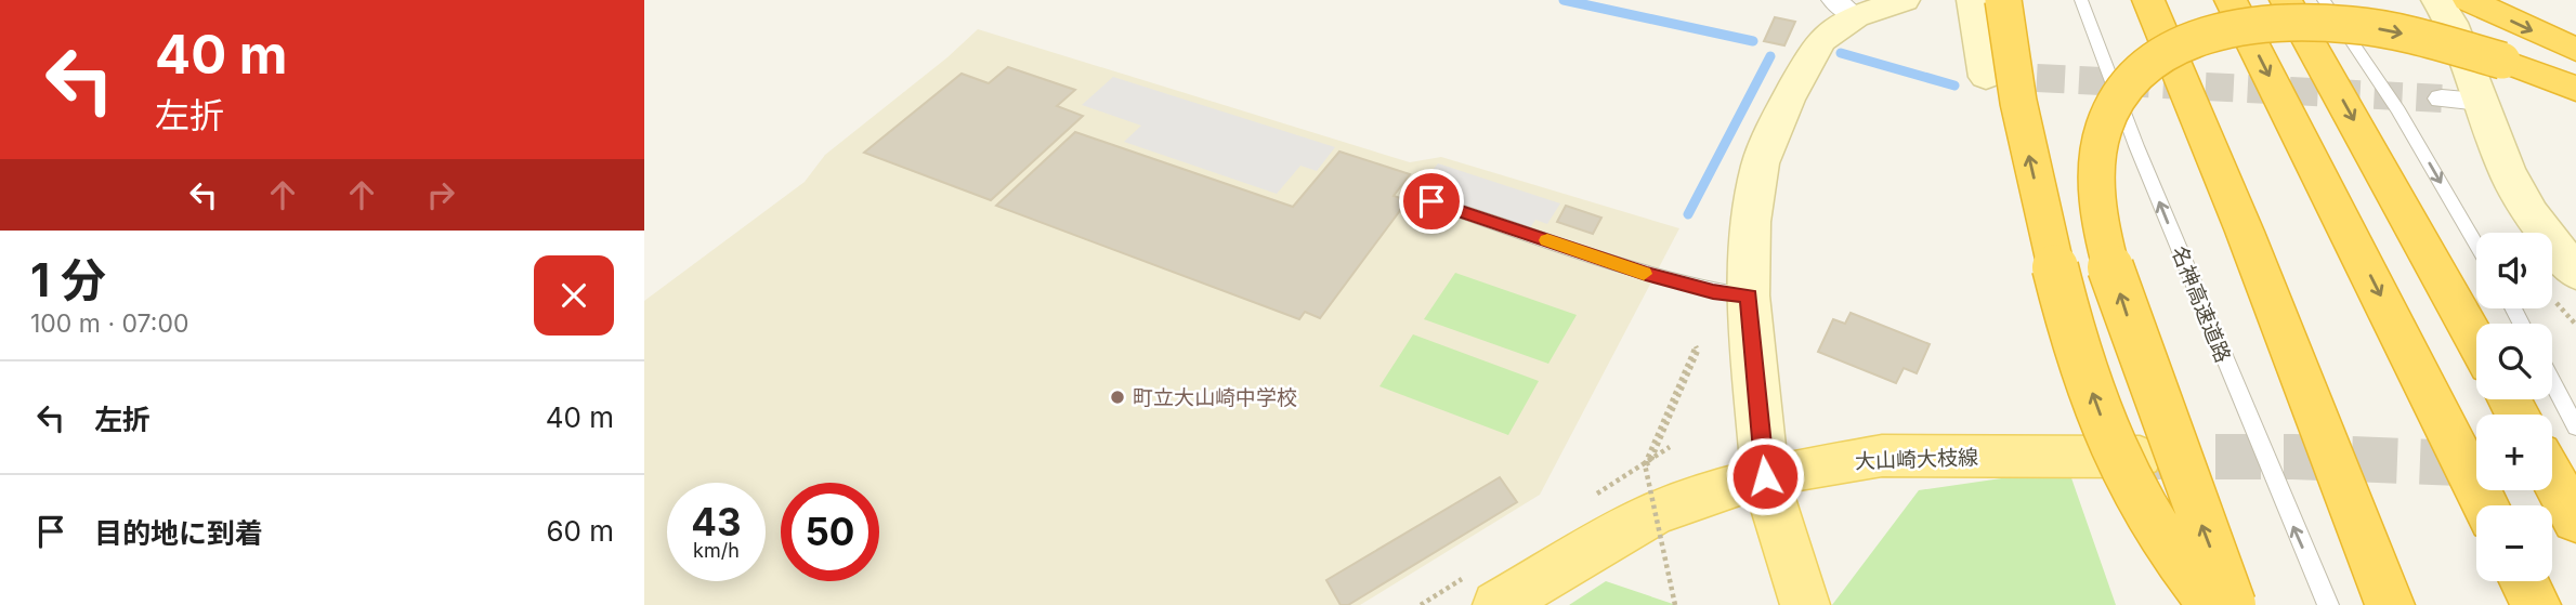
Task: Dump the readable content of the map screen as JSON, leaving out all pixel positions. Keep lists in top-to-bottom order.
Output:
{
  "streets": {
    "main road": ["大山崎大枝線"],
    "lane": ["名神高速道路"]
  },
  "one_way": ["名神高速道路"],
  "places": ["町立大山崎中学校"],
  "page": {
    "turn": ["40 m", "左折"],
    "heading": ["1 分", "100 m · 07:00"],
    "map_buttons": ["+", "−"],
    "list": [
      {
        "name": "左折",
        "value": "40 m"
      },
      {
        "name": "目的地に到着",
        "value": "60 m"
      }
    ],
    "speed": "43 km/h",
    "limit": "50"
  }
}
